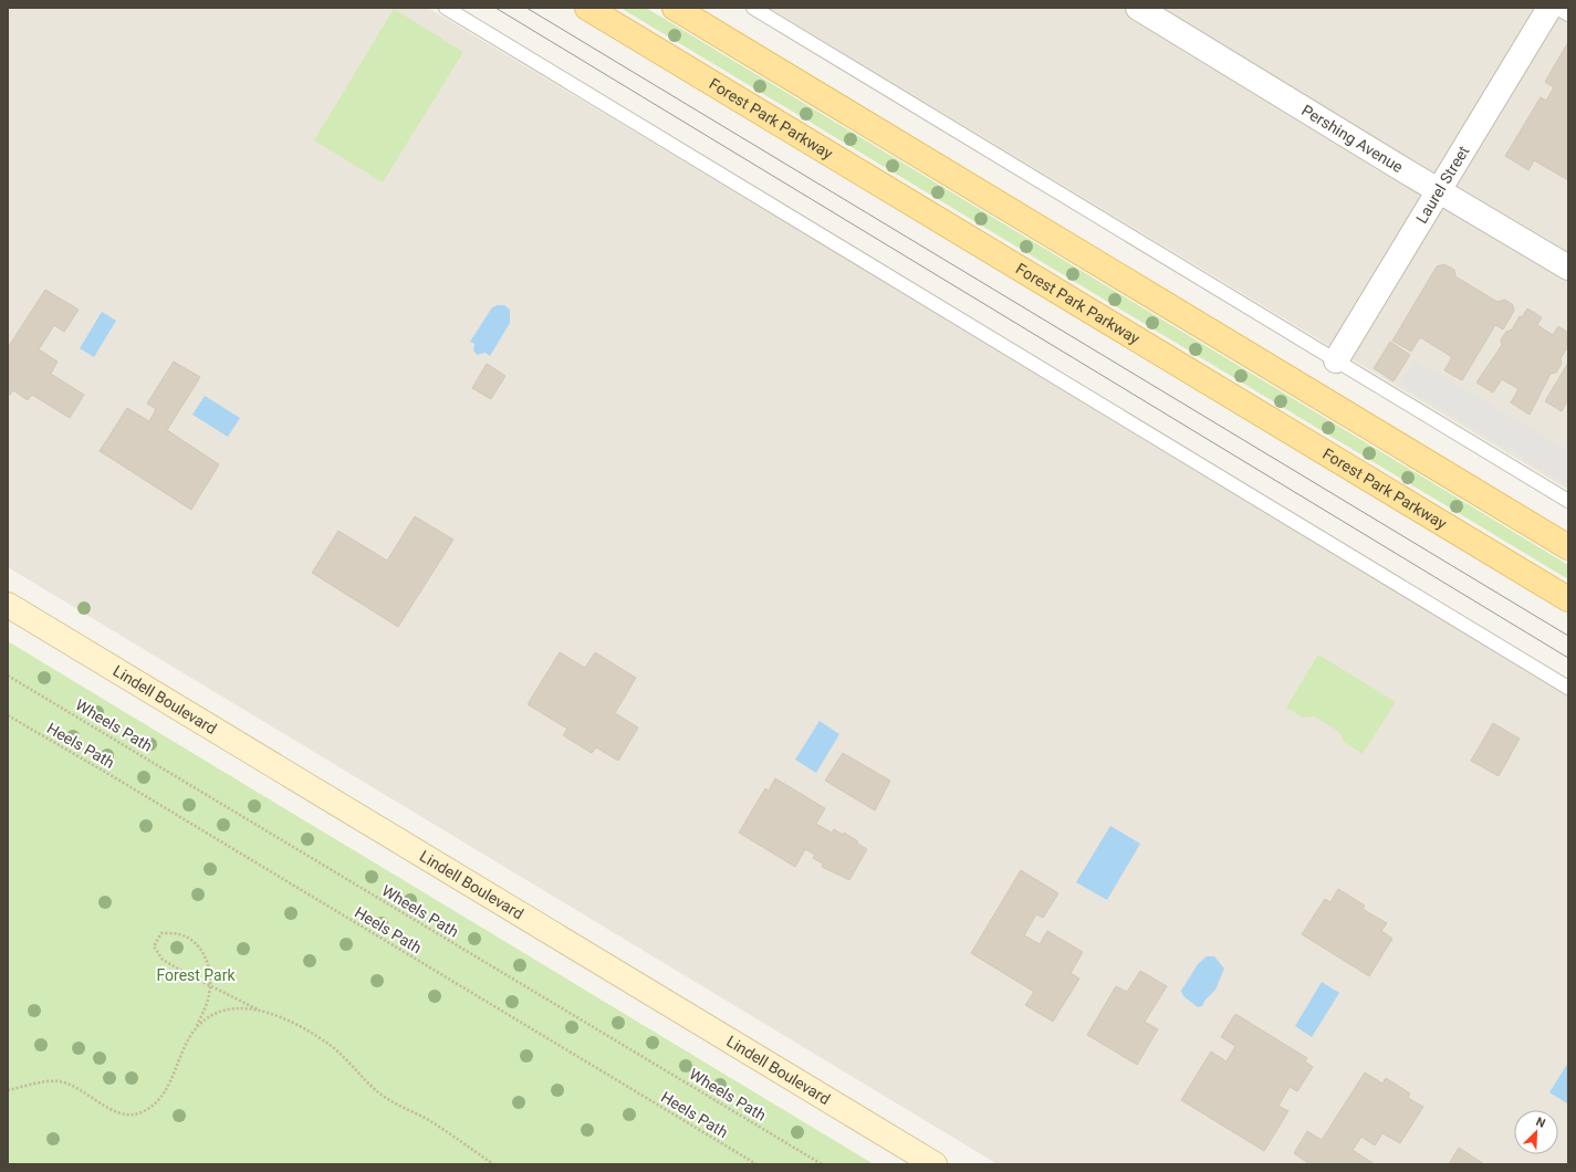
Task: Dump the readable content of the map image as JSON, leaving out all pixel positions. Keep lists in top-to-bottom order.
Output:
{
  "streets": {
    "main road": ["Forest Park Parkway", "Lindell Boulevard"],
    "street": ["Pershing Avenue", "Laurel Street"],
    "path": ["Wheels Path", "Heels Path"]
  },
  "crossings": [
    ["Pershing Avenue", "Laurel Street"]
  ],
  "parks": ["Forest Park"],
  "north": "top right"
}
